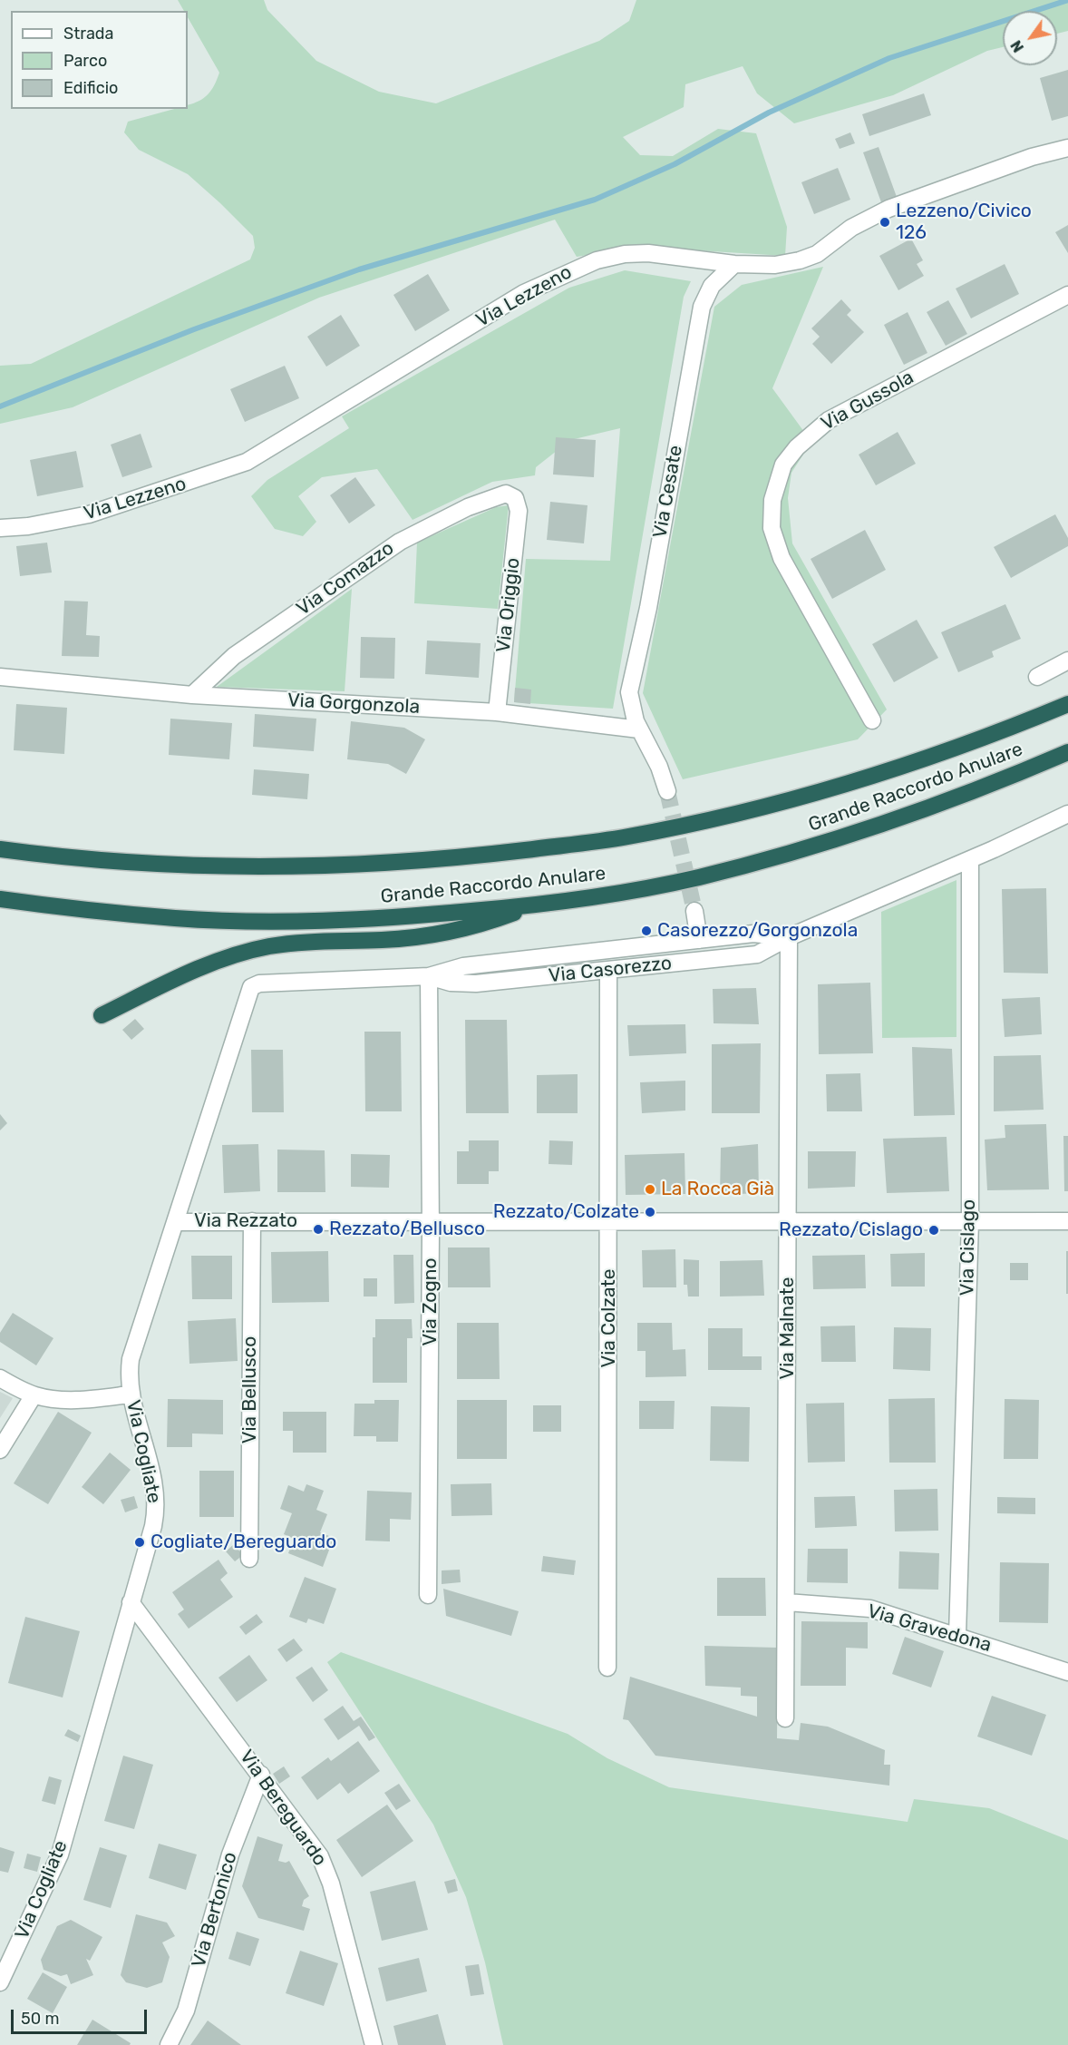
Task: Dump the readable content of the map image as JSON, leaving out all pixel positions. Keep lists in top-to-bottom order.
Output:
{
  "streets": {
    "highway": ["Grande Raccordo Anulare"],
    "street": [
      "Via Lezzeno",
      "Via Gussola",
      "Via Cesate",
      "Via Comazzo",
      "Via Origgio",
      "Via Gorgonzola",
      "Via Casorezzo",
      "Via Rezzato",
      "Via Cislago",
      "Via Zogno",
      "Via Colzate",
      "Via Malnate",
      "Via Bellusco",
      "Via Cogliate",
      "Via Gravedona",
      "Via Bereguardo",
      "Via Bertonico"
    ]
  },
  "crossings": [
    ["Via Lezzeno", "Via Cesate"],
    ["Via Cesate", "Via Gorgonzola"],
    ["Via Comazzo", "Via Origgio"],
    ["Via Comazzo", "Via Gorgonzola"],
    ["Via Origgio", "Via Gorgonzola"],
    ["Via Casorezzo", "Via Cislago"],
    ["Via Casorezzo", "Via Zogno"],
    ["Via Casorezzo", "Via Colzate"],
    ["Via Casorezzo", "Via Malnate"],
    ["Via Casorezzo", "Via Cogliate"],
    ["Via Rezzato", "Via Cislago"],
    ["Via Rezzato", "Via Zogno"],
    ["Via Rezzato", "Via Colzate"],
    ["Via Rezzato", "Via Malnate"],
    ["Via Rezzato", "Via Bellusco"],
    ["Via Rezzato", "Via Cogliate"],
    ["Via Cislago", "Via Gravedona"],
    ["Via Malnate", "Via Gravedona"],
    ["Via Cogliate", "Via Bereguardo"],
    ["Via Bereguardo", "Via Bertonico"]
  ],
  "places": [
    "Lezzeno/Civico 126",
    "Casorezzo/Gorgonzola",
    "La Rocca Già",
    "Rezzato/Colzate",
    "Rezzato/Bellusco",
    "Rezzato/Cislago",
    "Cogliate/Bereguardo"
  ],
  "legend": ["Strada", "Parco", "Edificio"],
  "scale_bar": "50 m",
  "north": "bottom left"
}
